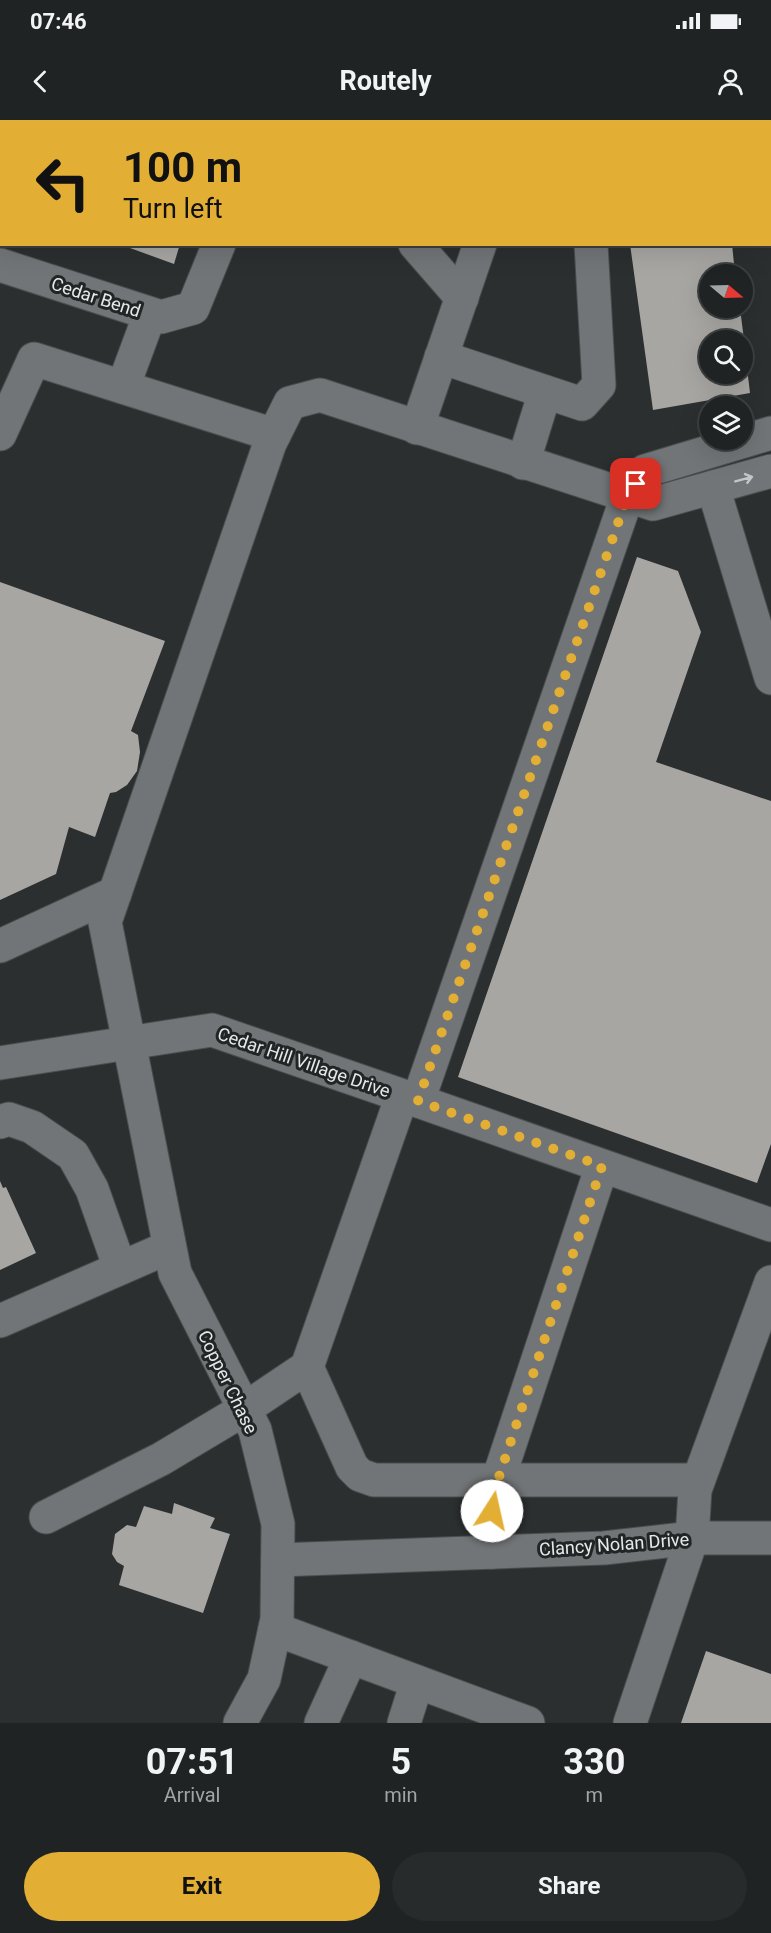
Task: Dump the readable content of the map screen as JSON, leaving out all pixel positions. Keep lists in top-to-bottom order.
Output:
{
  "streets": {
    "street": [
      "Cedar Bend",
      "Cedar Hill Village Drive",
      "Copper Chase",
      "Clancy Nolan Drive"
    ]
  },
  "crossings": [
    ["Cedar Hill Village Drive", "Copper Chase"],
    ["Copper Chase", "Clancy Nolan Drive"]
  ],
  "north": "right",
  "page": {
    "status": "07:46",
    "header": "Routely",
    "turn": ["100 m", "Turn left"],
    "eta": [
      "07:51",
      "Arrival",
      "5",
      "min",
      "330",
      "m"
    ],
    "buttons": ["Exit", "Share"]
  }
}
